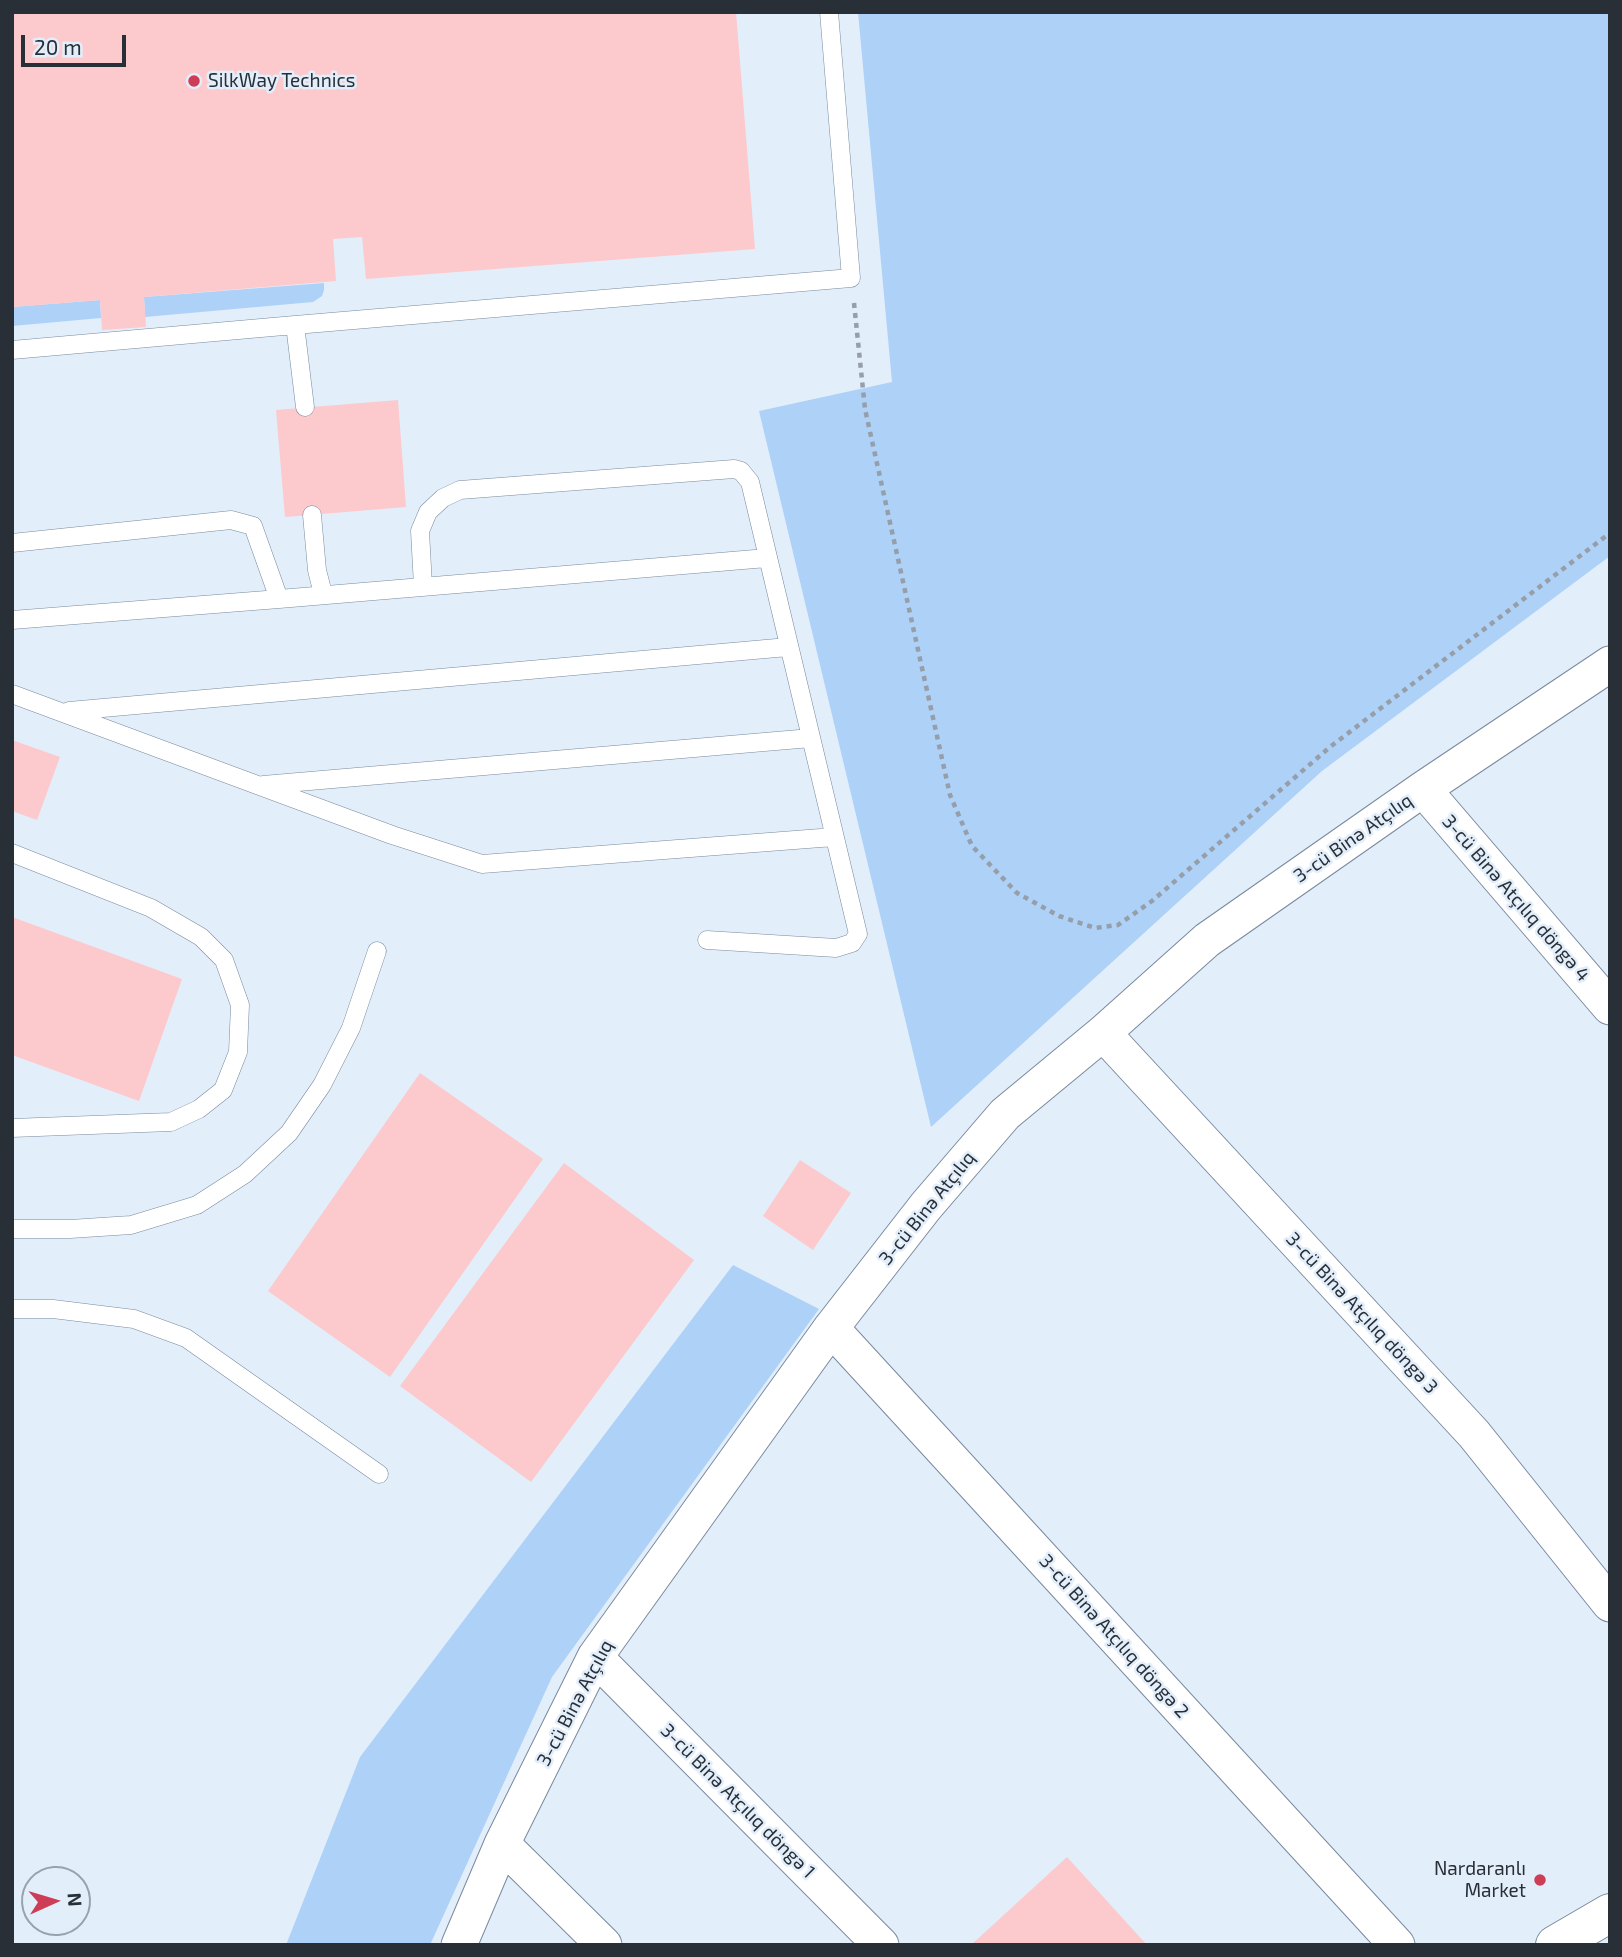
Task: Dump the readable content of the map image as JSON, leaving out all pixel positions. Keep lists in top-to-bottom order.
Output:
{
  "streets": {
    "street": [
      "3-cü Binə Atçılıq",
      "3-cü Binə Atçılıq döngə 4",
      "3-cü Binə Atçılıq döngə 3",
      "3-cü Binə Atçılıq döngə 2",
      "3-cü Binə Atçılıq döngə 1"
    ]
  },
  "crossings": [
    ["3-cü Binə Atçılıq", "3-cü Binə Atçılıq döngə 4"],
    ["3-cü Binə Atçılıq", "3-cü Binə Atçılıq döngə 3"],
    ["3-cü Binə Atçılıq", "3-cü Binə Atçılıq döngə 2"],
    ["3-cü Binə Atçılıq", "3-cü Binə Atçılıq döngə 1"]
  ],
  "places": ["SilkWay Technics", "Nardaranlı Market"],
  "scale_bar": "20 m",
  "north": "right"
}
